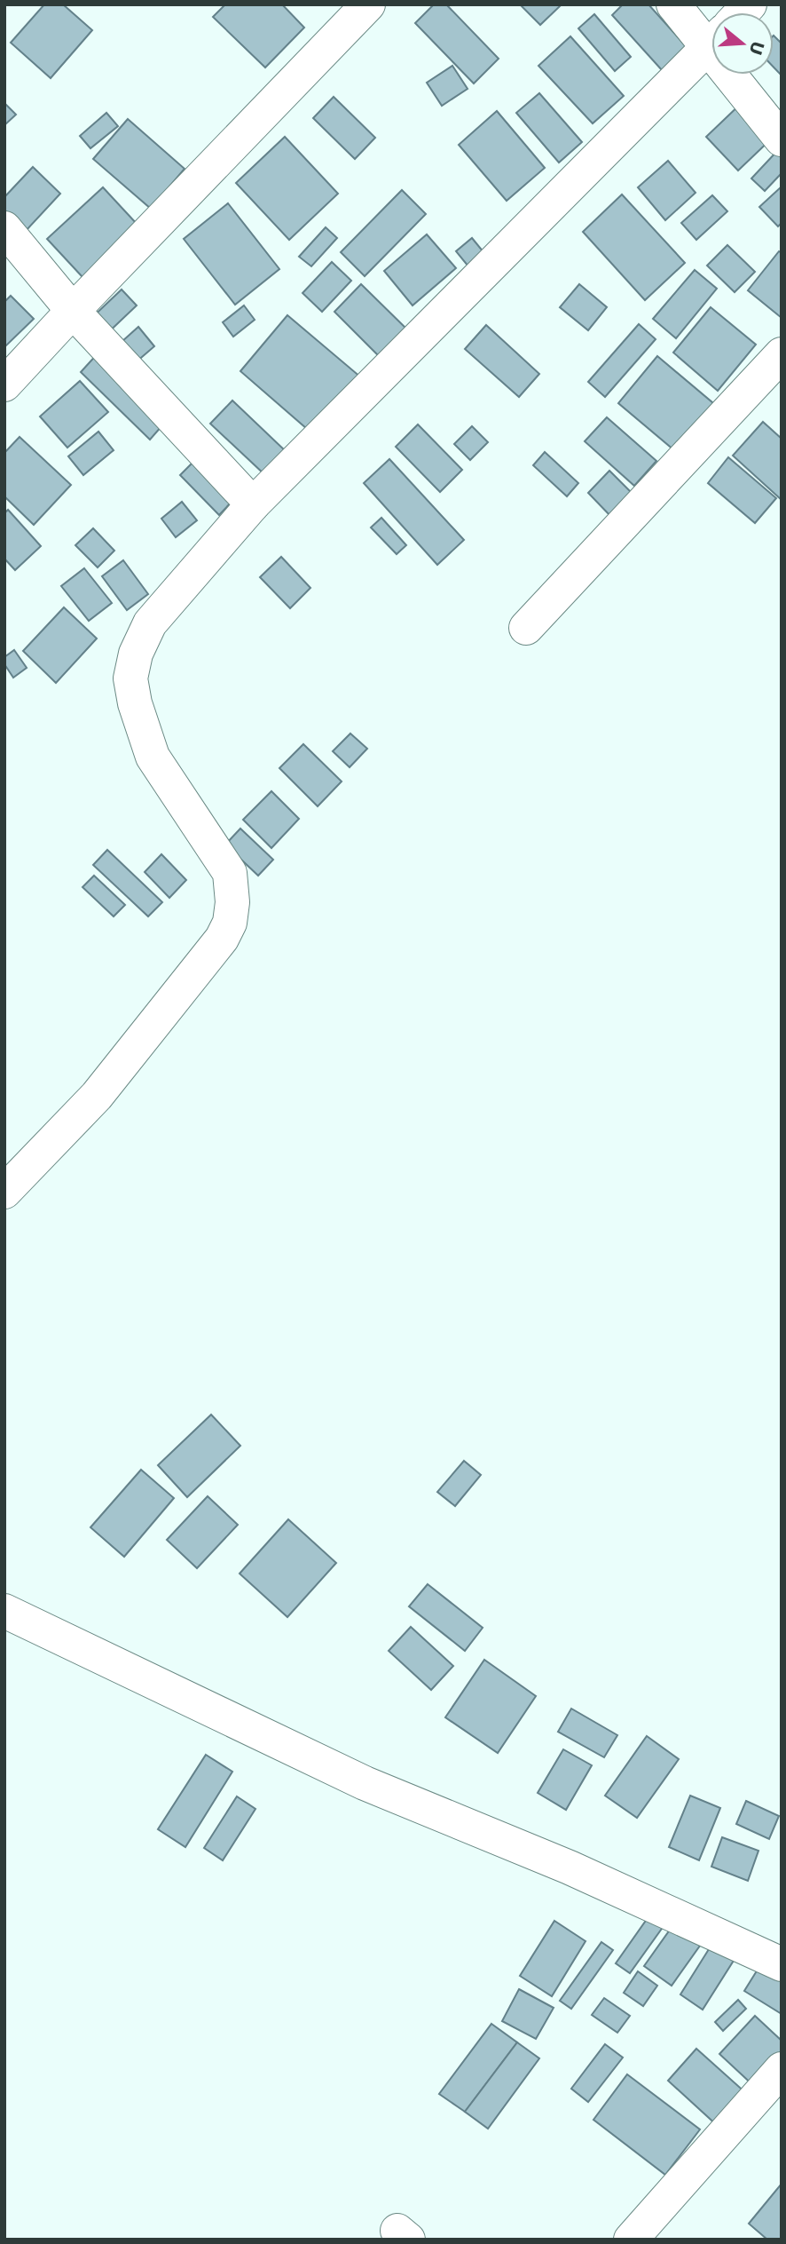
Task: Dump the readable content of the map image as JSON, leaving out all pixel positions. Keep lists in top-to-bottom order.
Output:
{
  "north": "right"
}
